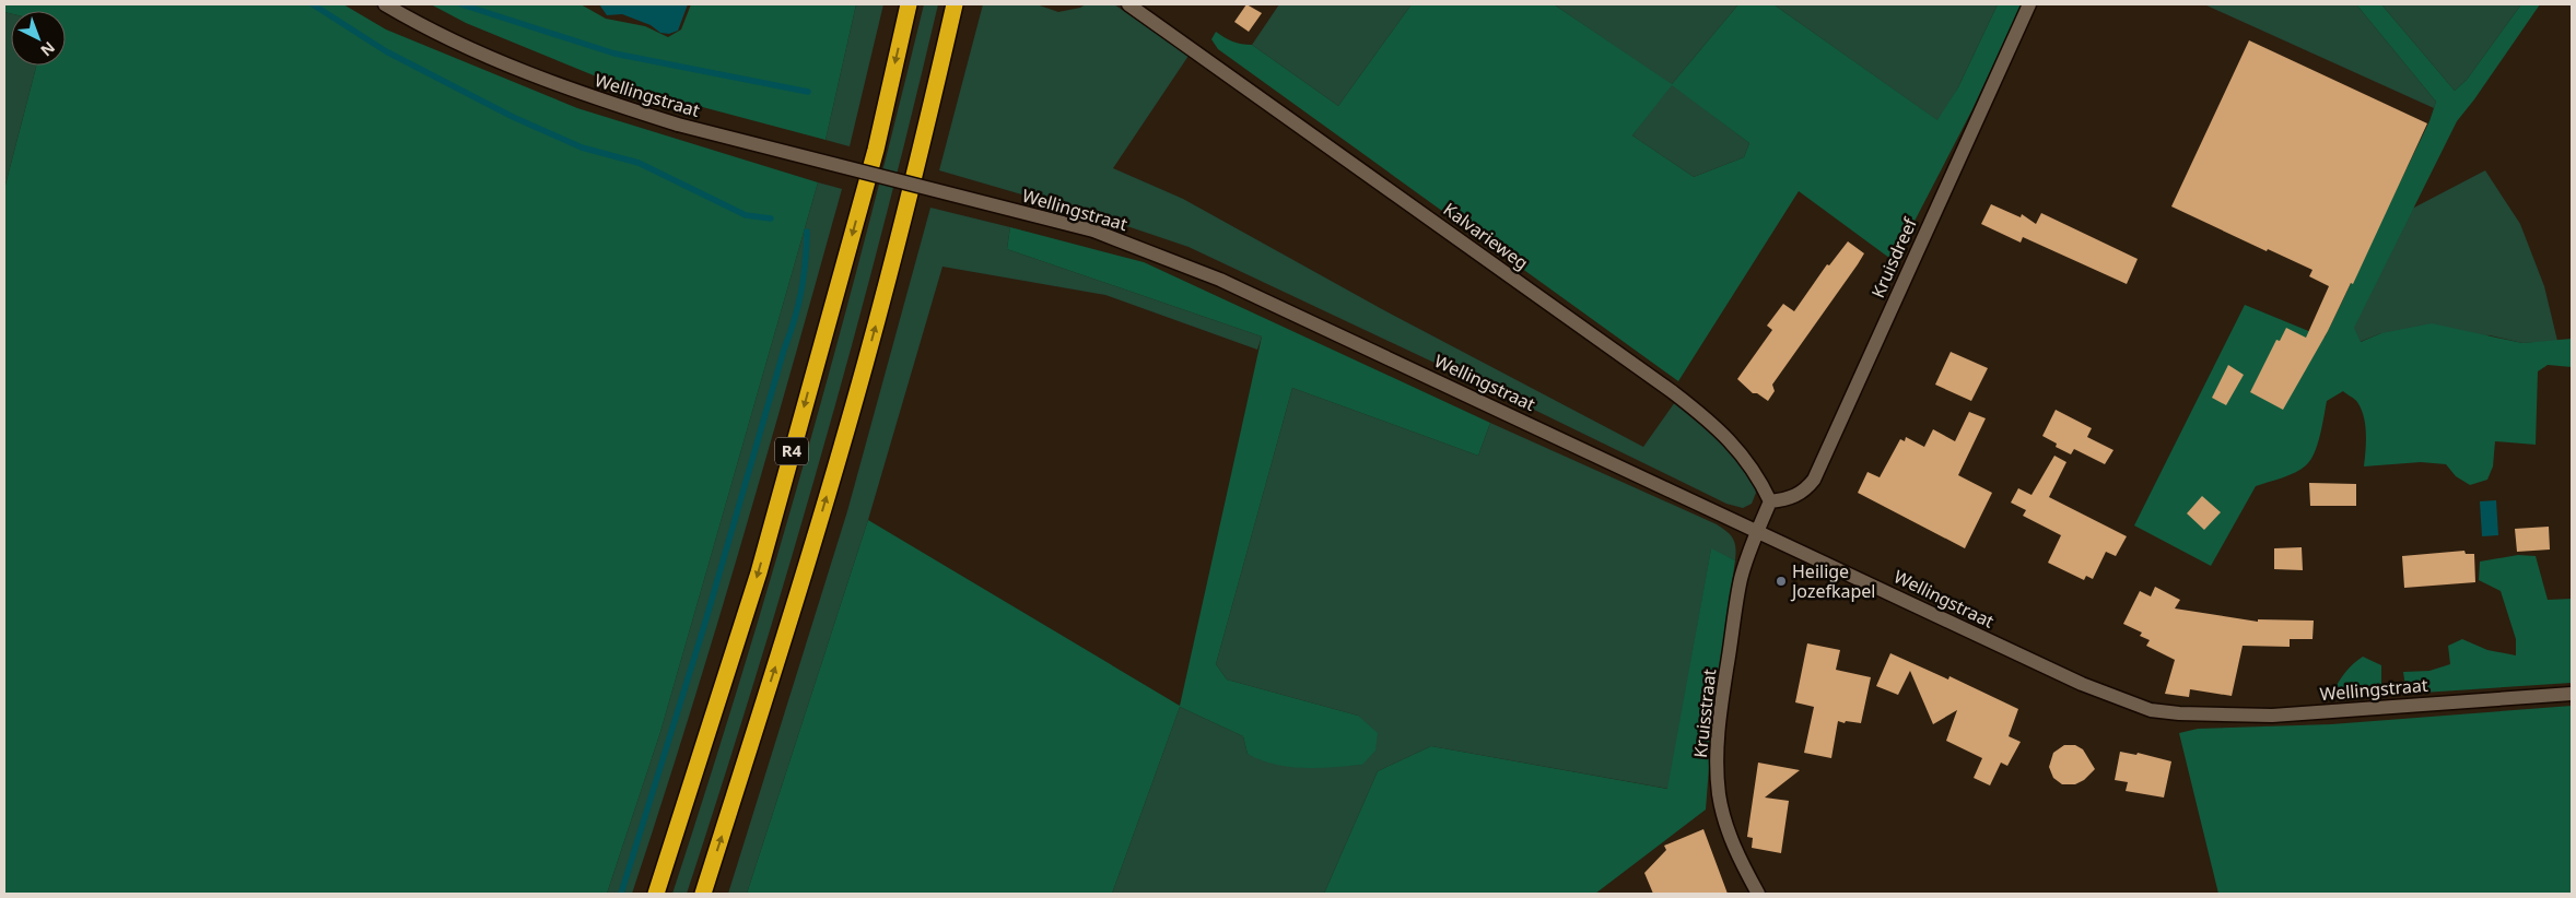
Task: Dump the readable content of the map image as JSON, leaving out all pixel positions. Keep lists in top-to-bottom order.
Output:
{
  "streets": {
    "highway": ["R4"],
    "street": [
      "Wellingstraat",
      "Kalvarieweg",
      "Kruisdreef",
      "Kruisstraat"
    ]
  },
  "crossings": [
    ["Wellingstraat", "Kruisstraat"],
    ["Kalvarieweg", "Kruisdreef"]
  ],
  "places": ["Heilige Jozefkapel"],
  "north": "bottom right"
}
